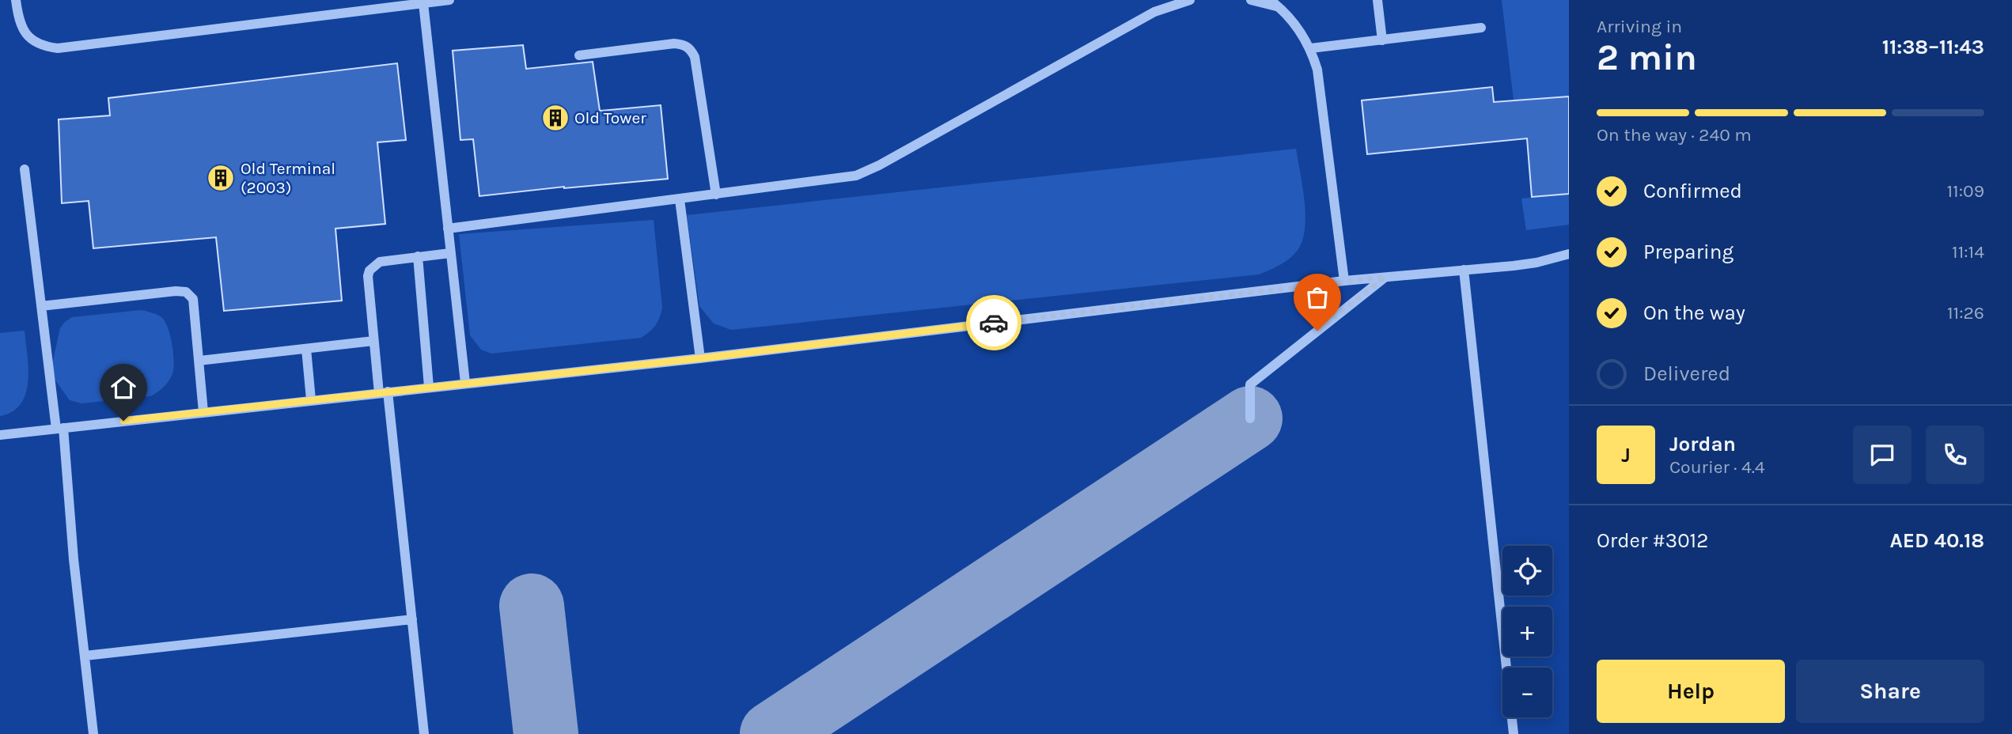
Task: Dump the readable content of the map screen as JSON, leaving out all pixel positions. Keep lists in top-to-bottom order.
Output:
{
  "places": {
    "building": ["Old Tower", "Old Terminal (2003)"]
  },
  "page": {
    "heading": ["2 min", "Arriving in", "11:38–11:43"],
    "panel": [
      "Jordan",
      "Courier · 4.4",
      "Order #3012",
      "AED 40.18"
    ],
    "bar": "On the way · 240 m",
    "list": [
      ["Confirmed", "11:09"],
      ["Preparing", "11:14"],
      ["On the way", "11:26"],
      "Delivered"
    ],
    "round": "J",
    "map_buttons": ["+", "−"],
    "buttons": ["Help", "Share"]
  }
}
